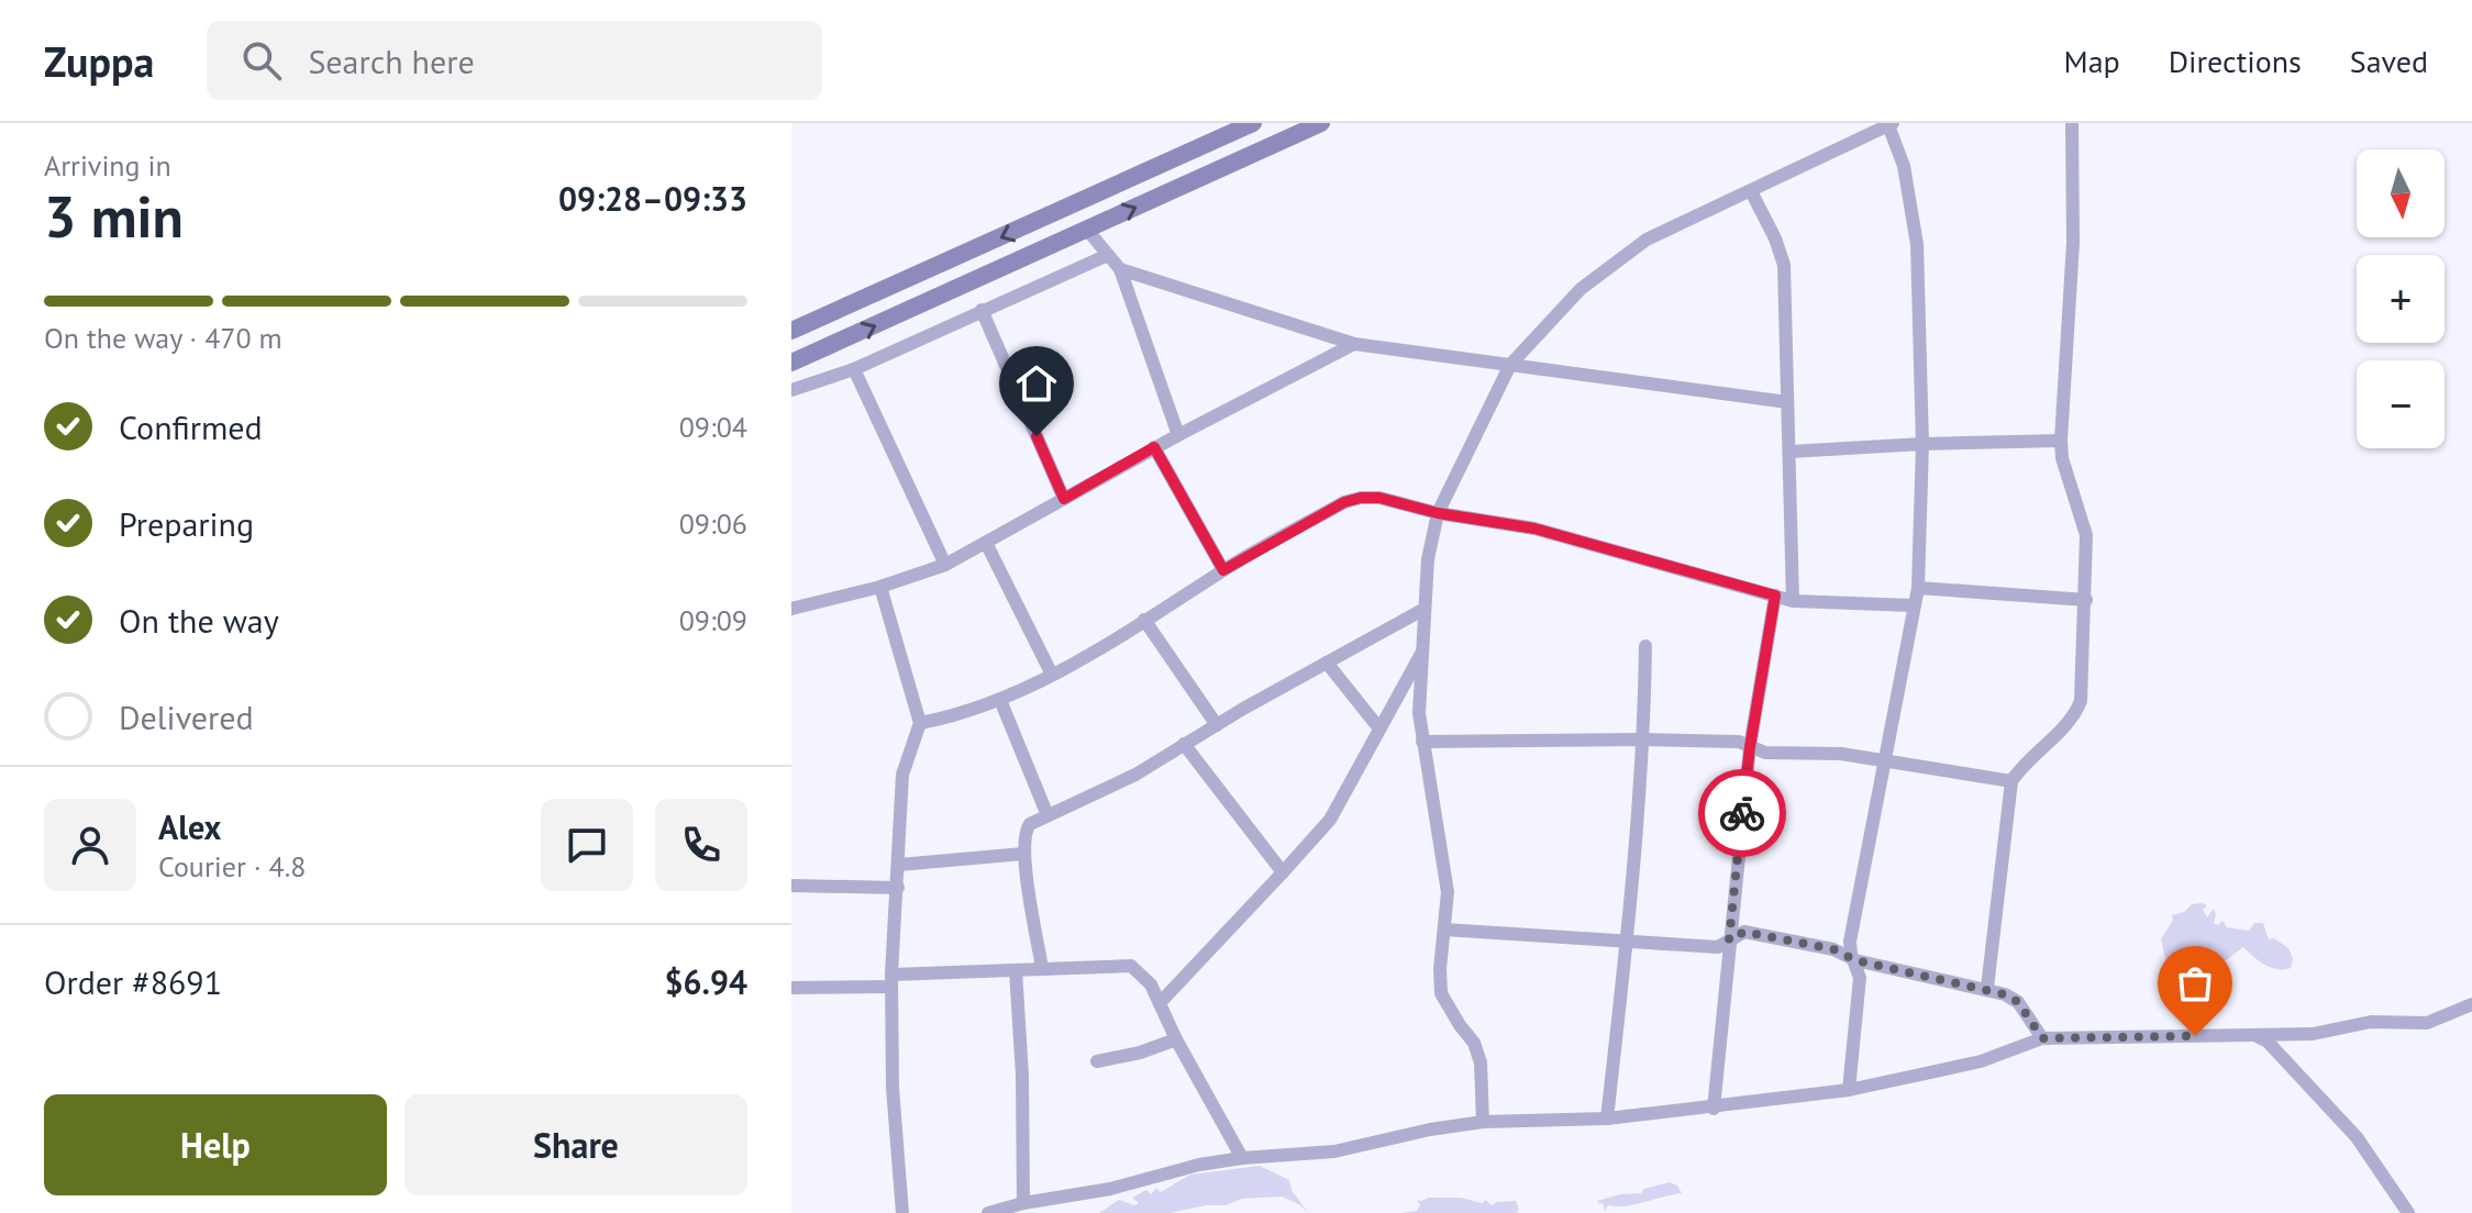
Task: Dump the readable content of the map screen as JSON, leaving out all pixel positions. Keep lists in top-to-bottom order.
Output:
{
  "north": "bottom",
  "page": {
    "header": "Zuppa",
    "search": "Search here",
    "nav": ["Map", "Directions", "Saved"],
    "heading": ["3 min", "Arriving in", "09:28–09:33"],
    "panel": [
      "Alex",
      "Courier · 4.8",
      "Order #8691",
      "$6.94"
    ],
    "map_buttons": ["+", "−"],
    "bar": "On the way · 470 m",
    "list": [
      ["Confirmed", "09:04"],
      ["Preparing", "09:06"],
      ["On the way", "09:09"],
      "Delivered"
    ],
    "buttons": ["Help", "Share"]
  }
}
